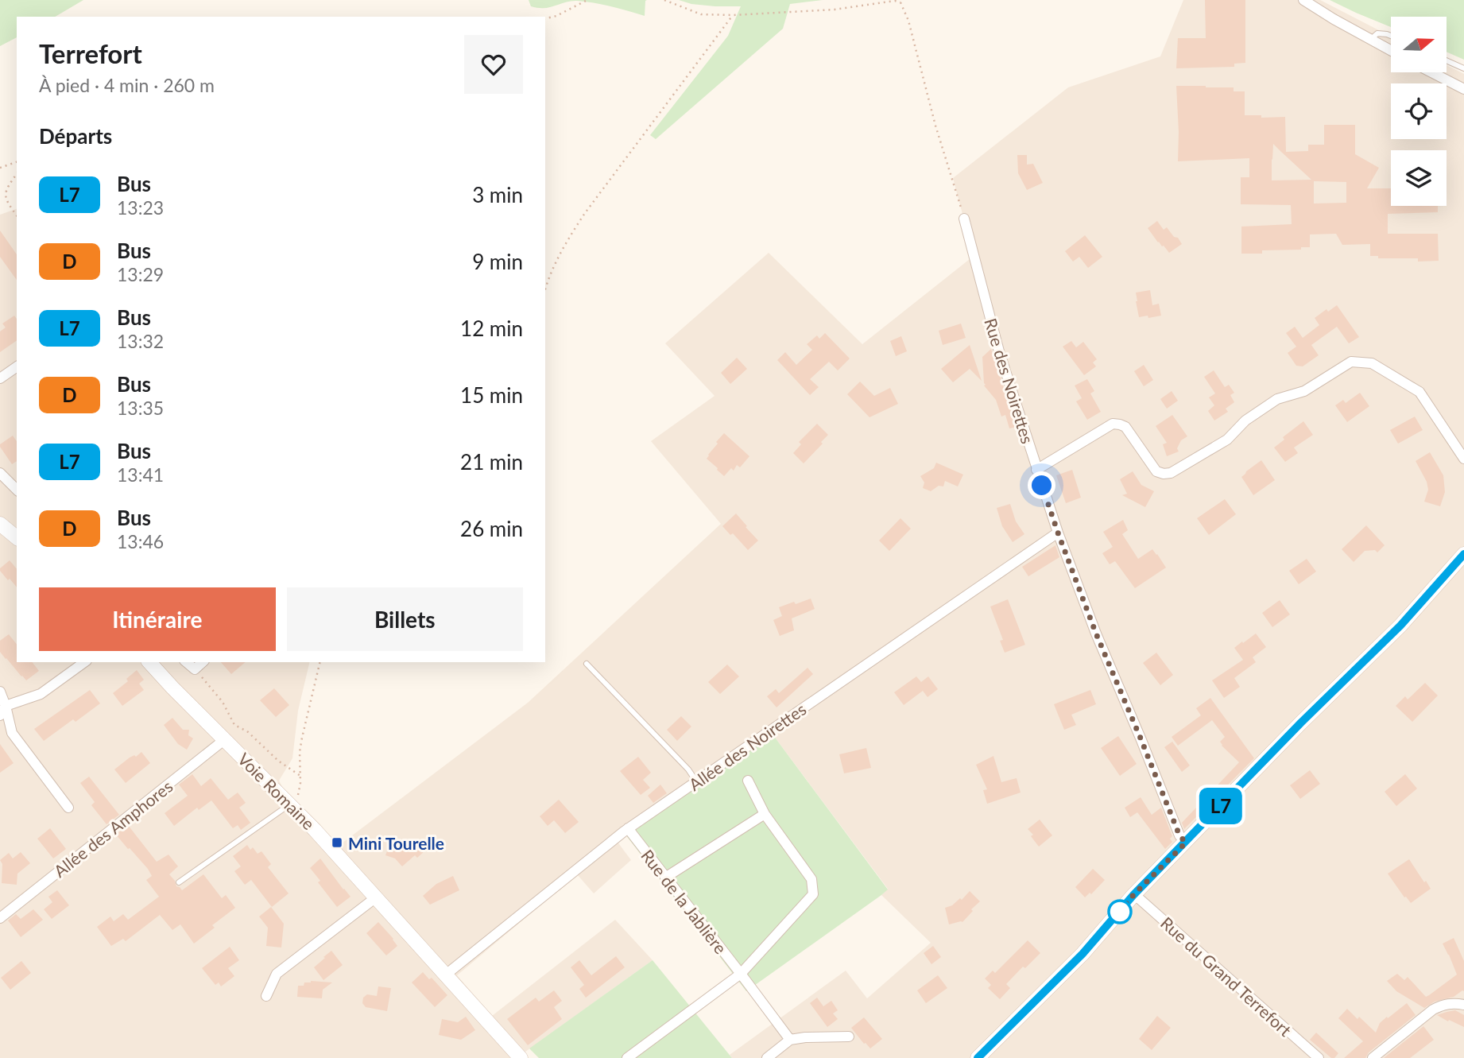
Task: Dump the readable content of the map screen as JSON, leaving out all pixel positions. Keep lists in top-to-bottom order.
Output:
{
  "streets": {
    "street": [
      "Rue des Noirettes",
      "Allée des Noirettes",
      "Voie Romaine",
      "Allée des Amphores",
      "Rue de la Jablière",
      "Rue du Grand Terrefort"
    ]
  },
  "crossings": [
    ["Rue des Noirettes", "Allée des Noirettes"],
    ["Allée des Noirettes", "Voie Romaine"],
    ["Allée des Noirettes", "Rue de la Jablière"],
    ["Voie Romaine", "Allée des Amphores"]
  ],
  "places": {
    "transit": ["Mini Tourelle"]
  },
  "lines": ["bus line L7"],
  "north": "right",
  "page": {
    "on_map": "L7",
    "heading": [
      ["Terrefort", "À pied · 4 min · 260 m"],
      "Départs"
    ],
    "list": [
      {
        "mark": "L7",
        "name": "Bus",
        "note": "13:23",
        "value": "3 min"
      },
      {
        "mark": "D",
        "name": "Bus",
        "note": "13:29",
        "value": "9 min"
      },
      {
        "mark": "L7",
        "name": "Bus",
        "note": "13:32",
        "value": "12 min"
      },
      {
        "mark": "D",
        "name": "Bus",
        "note": "13:35",
        "value": "15 min"
      },
      {
        "mark": "L7",
        "name": "Bus",
        "note": "13:41",
        "value": "21 min"
      },
      {
        "mark": "D",
        "name": "Bus",
        "note": "13:46",
        "value": "26 min"
      }
    ],
    "buttons": ["Itinéraire", "Billets"]
  }
}
